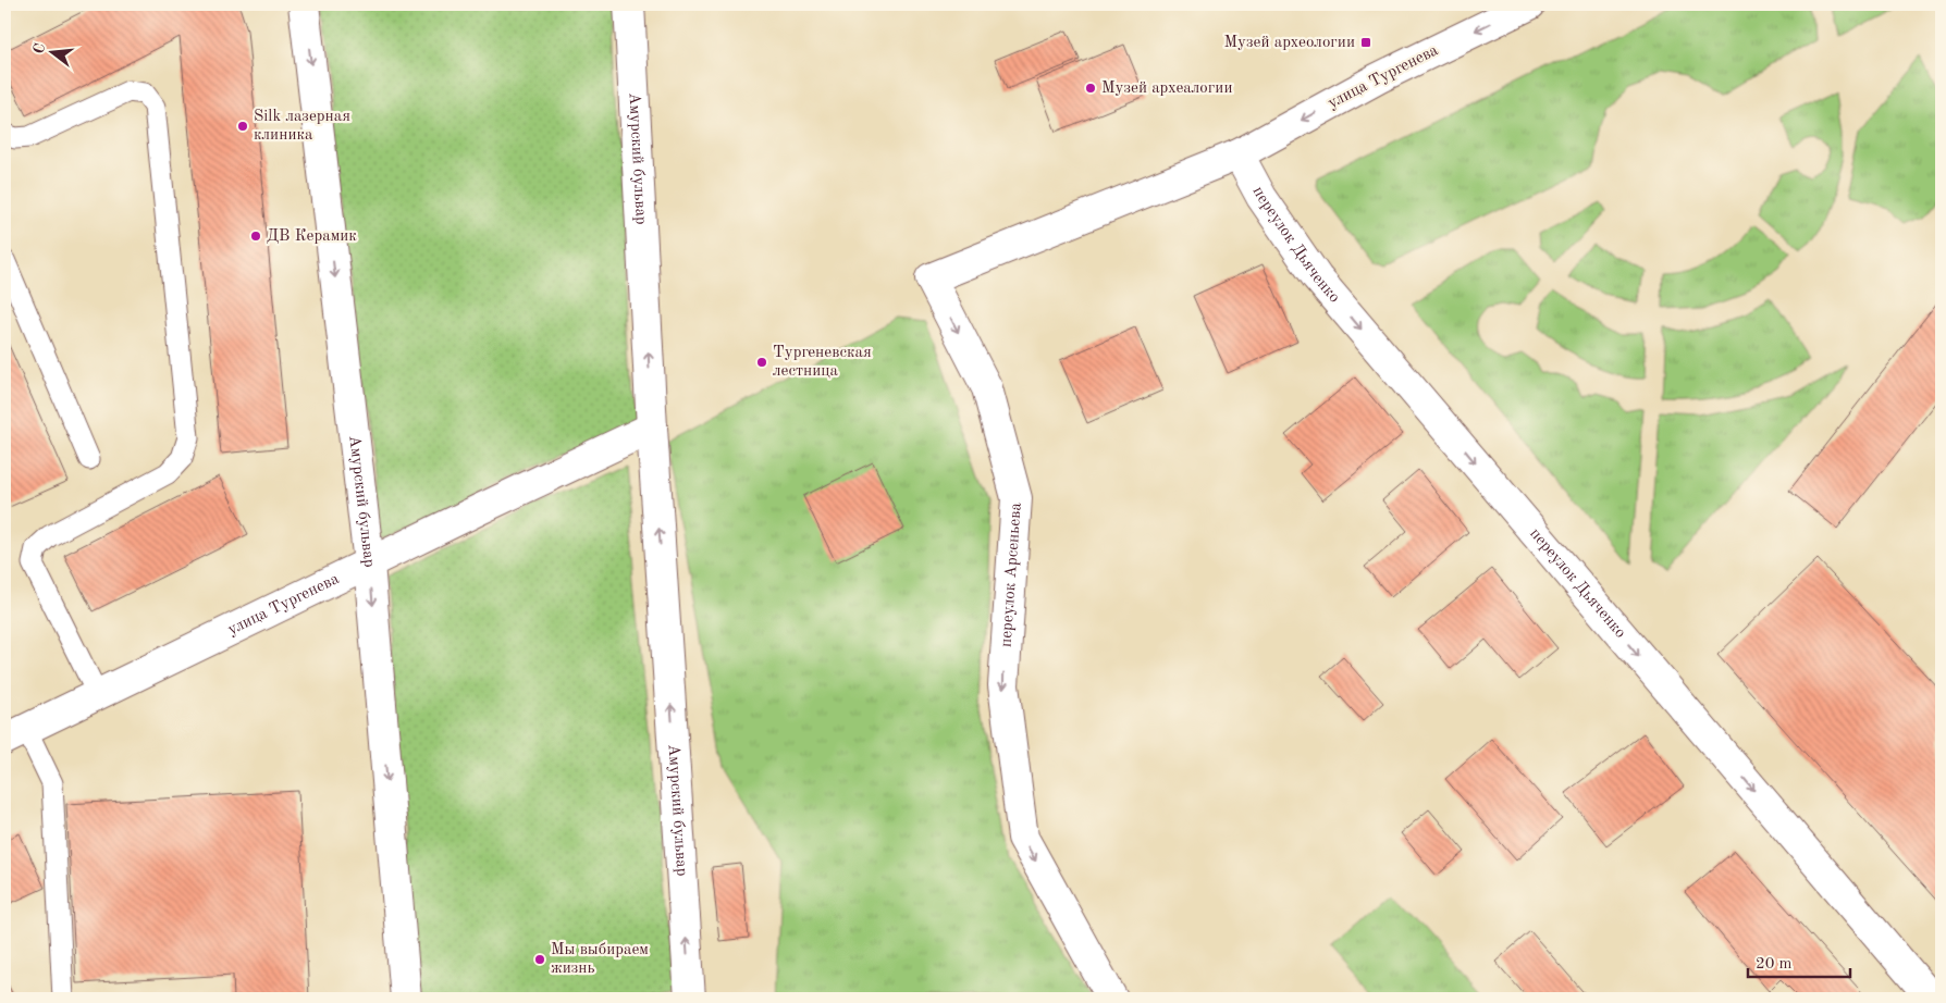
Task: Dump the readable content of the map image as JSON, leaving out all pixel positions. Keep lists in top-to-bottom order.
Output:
{
  "streets": {
    "street": [
      "улица Тургенева",
      "Амурский бульвар",
      "переулок Дьяченко",
      "переулок Арсеньева"
    ]
  },
  "crossings": [
    ["улица Тургенева", "Амурский бульвар"],
    ["улица Тургенева", "переулок Дьяченко"],
    ["улица Тургенева", "переулок Арсеньева"],
    ["переулок Дьяченко", "переулок Арсеньева"]
  ],
  "one_way": ["переулок Дьяченко"],
  "places": {
    "transit": ["Музей археологии"],
    "other": [
      "Музей археалогии",
      "Silk лазерная клиника",
      "ДВ Керамик",
      "Тургеневская лестница",
      "Мы выбираем жизнь"
    ]
  },
  "scale_bar": "20 m",
  "north": "left"
}
